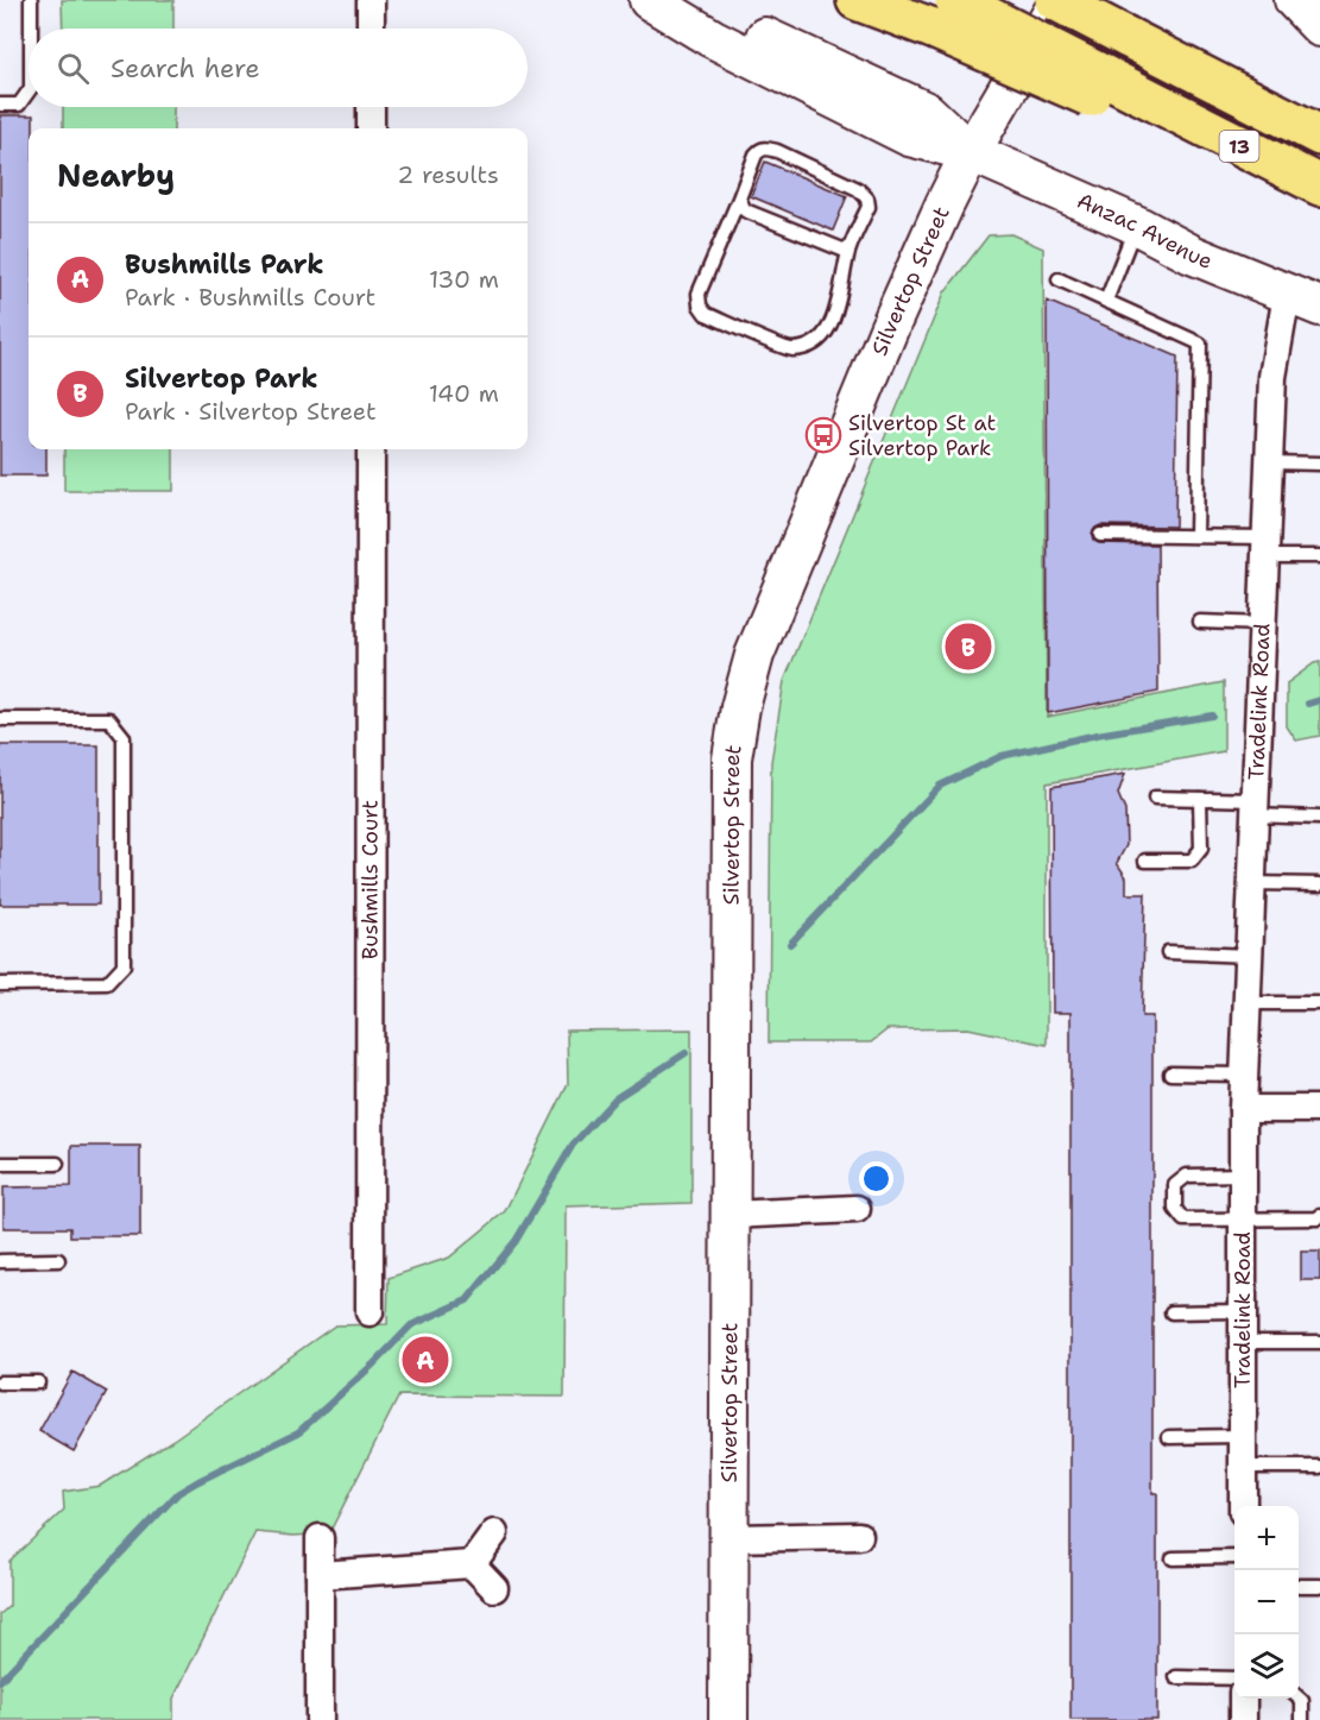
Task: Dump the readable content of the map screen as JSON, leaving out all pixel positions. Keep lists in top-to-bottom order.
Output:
{
  "streets": {
    "highway": ["13"],
    "street": [
      "Anzac Avenue",
      "Silvertop Street",
      "Tradelink Road",
      "Bushmills Court"
    ]
  },
  "crossings": [
    ["13", "Silvertop Street"],
    ["Anzac Avenue", "Silvertop Street"],
    ["Anzac Avenue", "Tradelink Road"]
  ],
  "places": {
    "bus stop": ["Silvertop St at Silvertop Park"]
  },
  "page": {
    "search": "Search here",
    "heading": ["Nearby", "2 results"],
    "list": [
      {
        "mark": "A",
        "name": "Bushmills Park",
        "note": "Park · Bushmills Court",
        "value": "130 m"
      },
      {
        "mark": "B",
        "name": "Silvertop Park",
        "note": "Park · Silvertop Street",
        "value": "140 m"
      }
    ],
    "pins": ["B", "A"],
    "map_buttons": ["+", "−"]
  }
}
